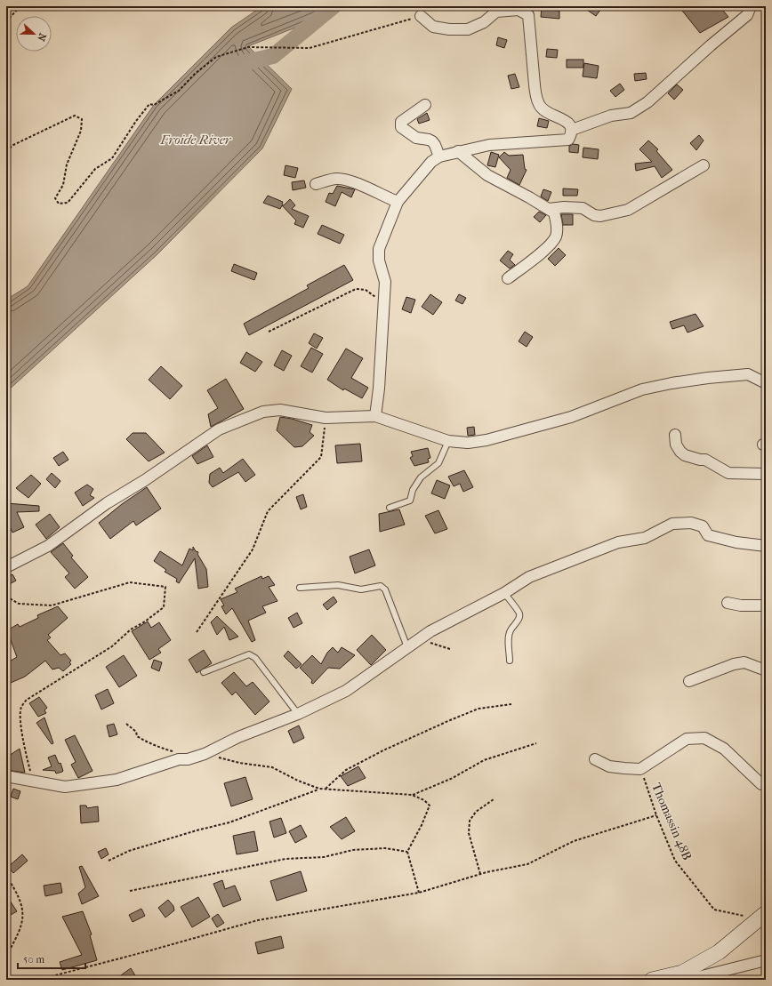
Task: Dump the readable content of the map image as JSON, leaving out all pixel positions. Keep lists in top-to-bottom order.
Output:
{
  "streets": {
    "path": ["Thomassin 48B"]
  },
  "water": ["Froide River"],
  "scale_bar": "50 m",
  "north": "right"
}
